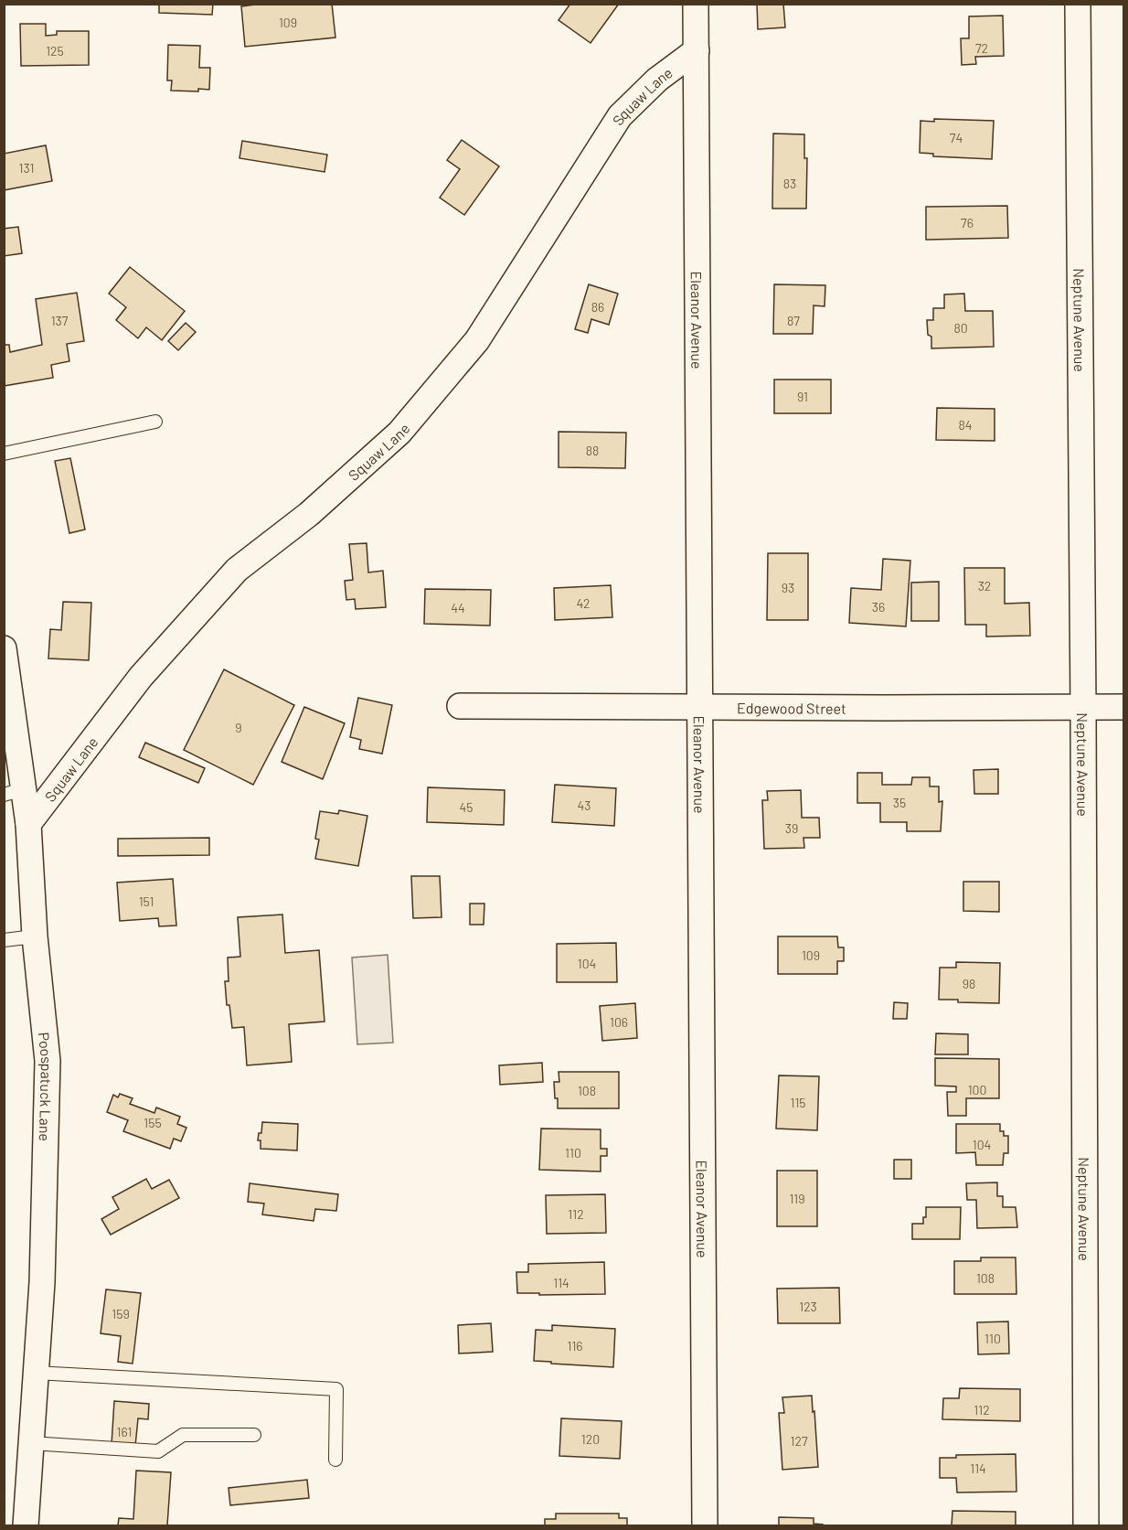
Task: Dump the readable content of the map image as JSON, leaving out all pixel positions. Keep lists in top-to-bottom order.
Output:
{
  "streets": {
    "street": [
      "Squaw Lane",
      "Eleanor Avenue",
      "Neptune Avenue",
      "Edgewood Street",
      "Poospatuck Lane"
    ]
  },
  "crossings": [
    ["Squaw Lane", "Eleanor Avenue"],
    ["Squaw Lane", "Poospatuck Lane"],
    ["Eleanor Avenue", "Edgewood Street"],
    ["Neptune Avenue", "Edgewood Street"]
  ],
  "house_numbers": [
    "109",
    "72",
    "125",
    "74",
    "131",
    "83",
    "76",
    "86",
    "137",
    "87",
    "80",
    "91",
    "84",
    "88",
    "32",
    "93",
    "42",
    "36",
    "44",
    "9",
    "35",
    "43",
    "45",
    "39",
    "151",
    "109",
    "104",
    "98",
    "106",
    "100",
    "108",
    "115",
    "155",
    "104",
    "110",
    "119",
    "112",
    "108",
    "114",
    "123",
    "159",
    "110",
    "116",
    "112",
    "161",
    "120",
    "127",
    "114"
  ]
}
